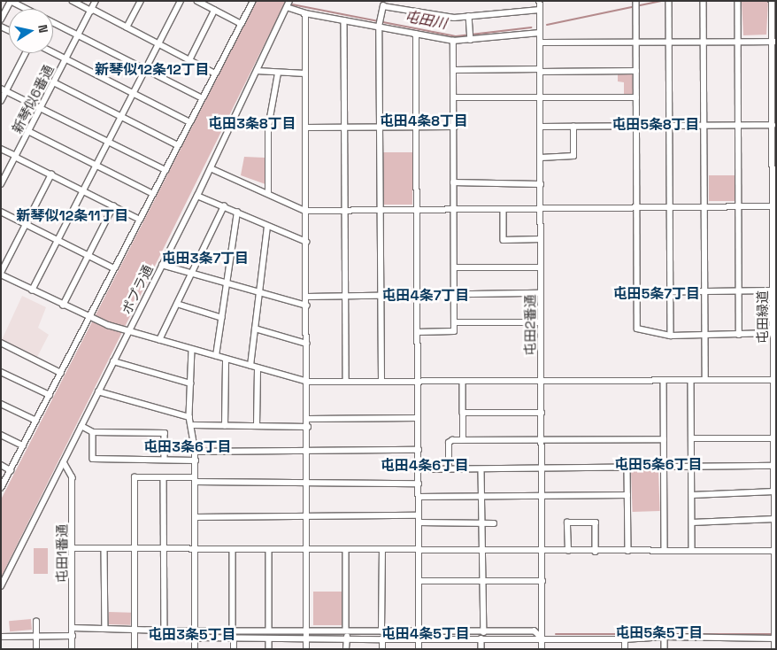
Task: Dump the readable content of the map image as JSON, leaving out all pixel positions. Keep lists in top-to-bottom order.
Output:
{
  "streets": {
    "street": [
      "新琴似6番通",
      "ポプラ通",
      "屯田緑道",
      "屯田2番通",
      "屯田1番通"
    ]
  },
  "crossings": [
    ["ポプラ通", "屯田1番通"]
  ],
  "districts": [
    "新琴似12条12丁目",
    "屯田4条8丁目",
    "屯田3条8丁目",
    "屯田5条8丁目",
    "新琴似12条11丁目",
    "屯田3条7丁目",
    "屯田5条7丁目",
    "屯田4条7丁目",
    "屯田3条6丁目",
    "屯田5条6丁目",
    "屯田4条6丁目",
    "屯田5条5丁目",
    "屯田4条5丁目",
    "屯田3条5丁目"
  ],
  "water": ["屯田川"],
  "north": "right"
}
